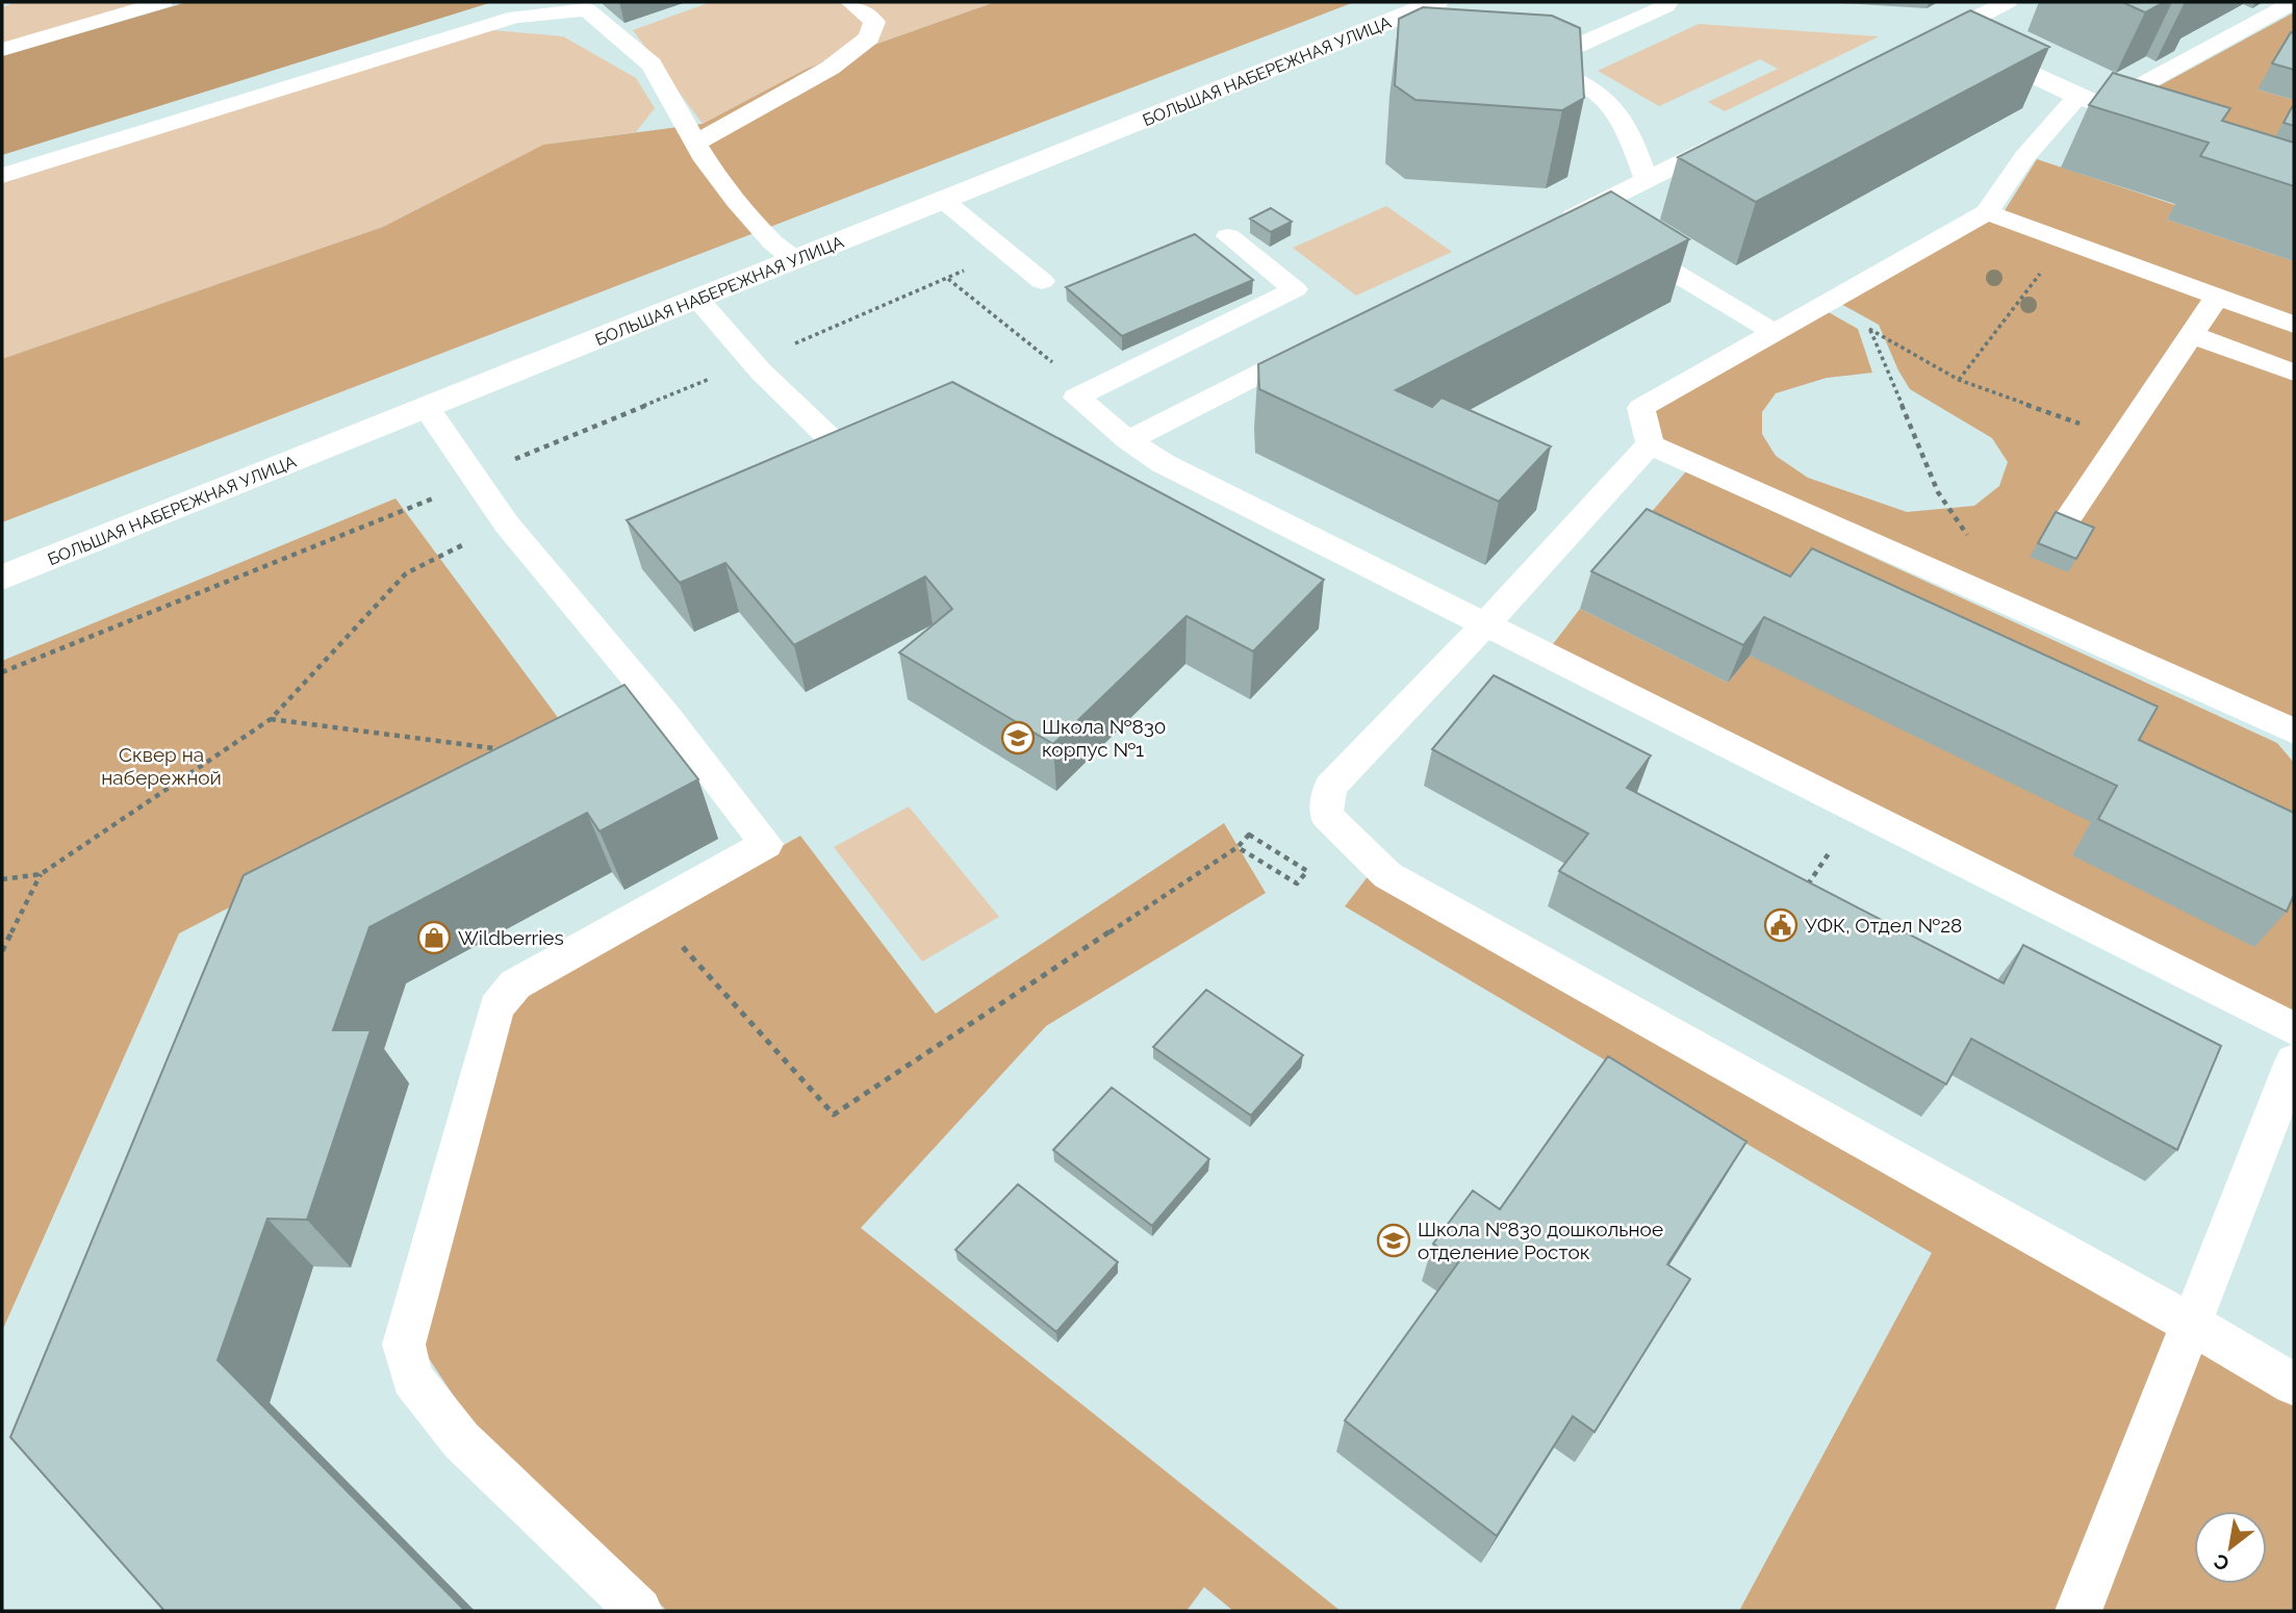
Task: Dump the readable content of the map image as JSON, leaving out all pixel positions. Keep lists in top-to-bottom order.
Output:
{
  "streets": {
    "street": ["БОЛЬШАЯ НАБЕРЕЖНАЯ УЛИЦА"]
  },
  "parks": ["Сквер на набережной"],
  "places": {
    "school or university": ["Школа №830 корпус №1", "Школа №830 дошкольное отделение Росток"],
    "public building": ["УФК, Отдел №28"],
    "shop": ["Wildberries"]
  },
  "north": "bottom left"
}
